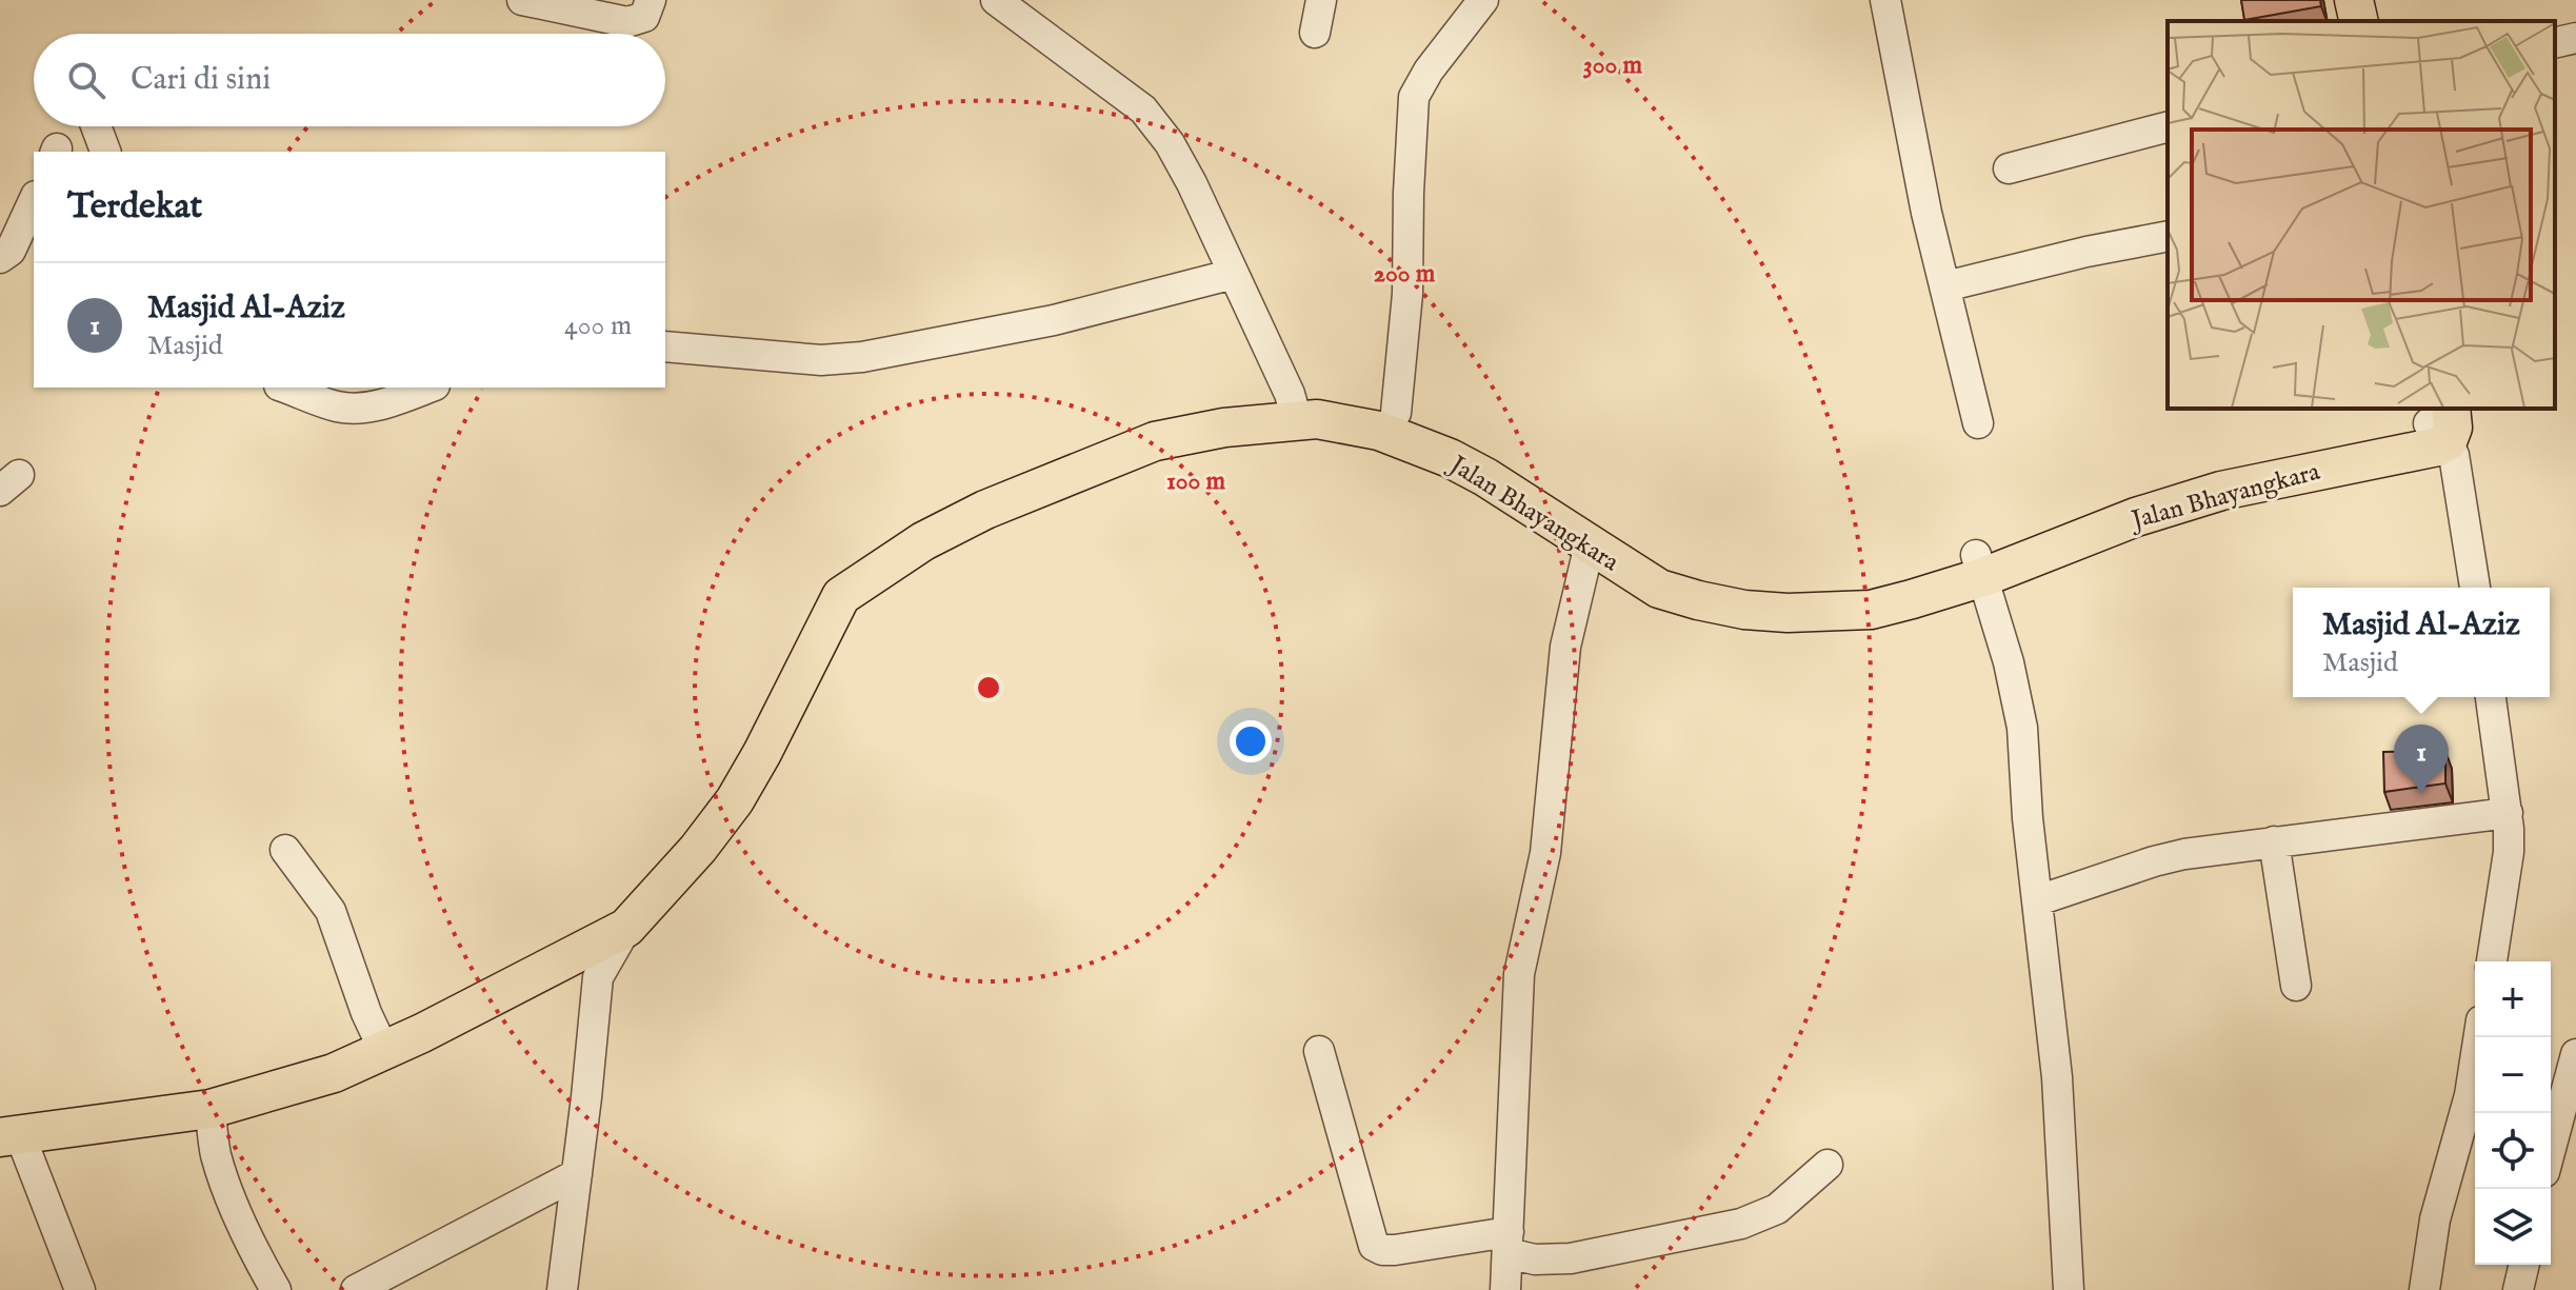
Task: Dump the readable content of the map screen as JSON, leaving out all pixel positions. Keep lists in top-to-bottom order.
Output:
{
  "streets": {
    "main road": ["Jalan Bhayangkara"]
  },
  "page": {
    "search": "Cari di sini",
    "heading": "Terdekat",
    "list": [
      {
        "mark": "1",
        "name": "Masjid Al-Aziz",
        "note": "Masjid",
        "value": "400 m"
      }
    ],
    "popup": ["Masjid Al-Aziz", "Masjid"],
    "pins": "1",
    "map_buttons": ["+", "−"]
  },
  "rings": ["300 m", "200 m", "100 m"]
}
